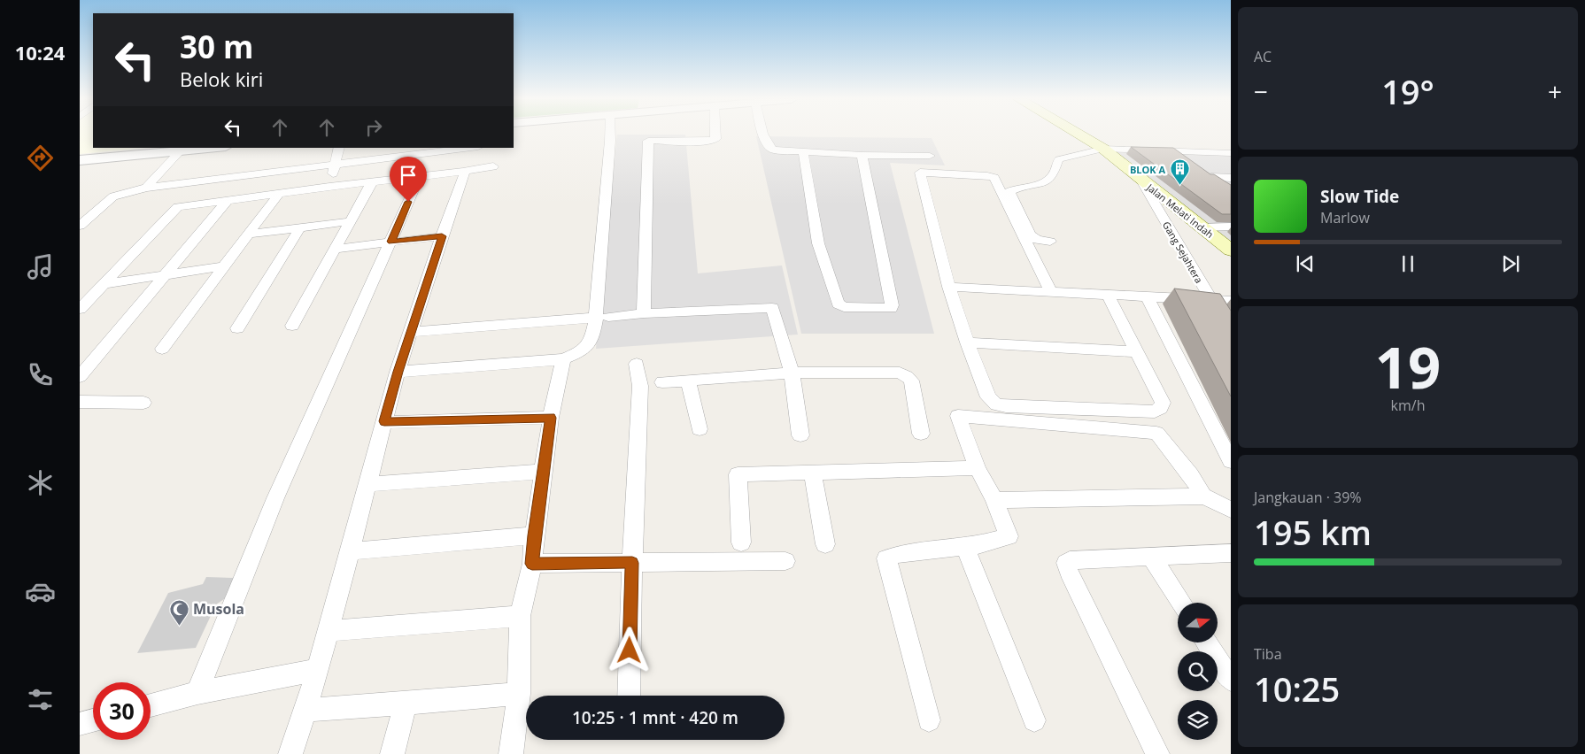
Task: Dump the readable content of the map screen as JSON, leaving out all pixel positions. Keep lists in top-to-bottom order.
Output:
{
  "streets": {
    "main road": ["Jalan Melati Indah"],
    "street": ["Gang Sejahtera"]
  },
  "crossings": [
    ["Jalan Melati Indah", "Gang Sejahtera"]
  ],
  "places": {
    "building": ["BLOK A"],
    "mosque": ["Musola"]
  },
  "north": "right",
  "page": {
    "tabs": "10:24",
    "tile": [
      "AC",
      ["19", "km/h"],
      ["Jangkauan · 39%", "195 km"],
      ["Tiba", "10:25"]
    ],
    "turn": ["30 m", "Belok kiri"],
    "heat": ["−", "19°", "+"],
    "song": ["Slow Tide", "Marlow"],
    "limit": "30",
    "trip": "10:25 · 1 mnt · 420 m"
  }
}
